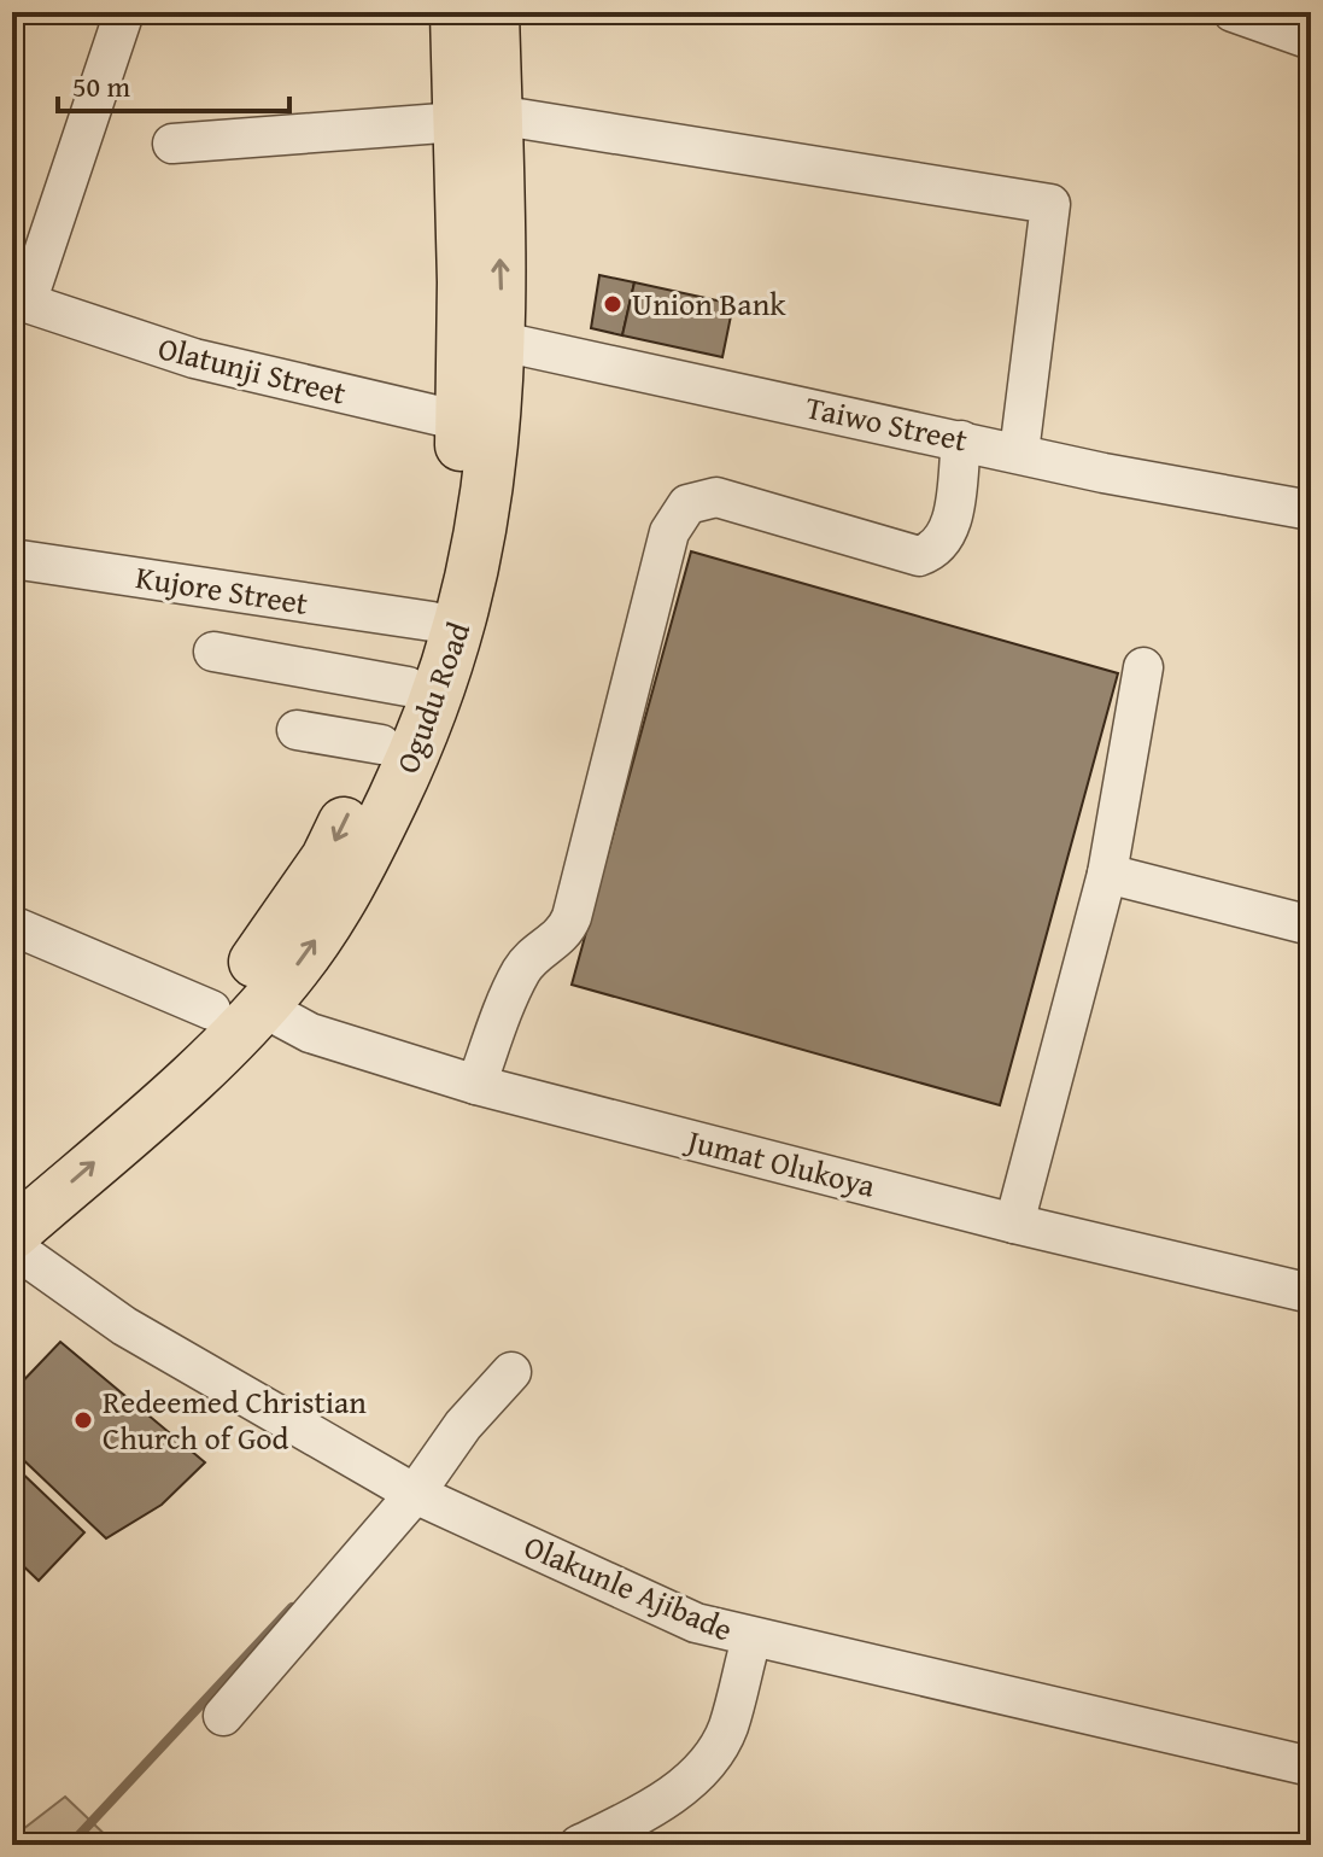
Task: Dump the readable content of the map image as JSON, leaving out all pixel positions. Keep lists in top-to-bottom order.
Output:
{
  "streets": {
    "main road": ["Ogudu Road"],
    "street": [
      "Olatunji Street",
      "Taiwo Street",
      "Kujore Street",
      "Jumat Olukoya",
      "Olakunle Ajibade"
    ]
  },
  "crossings": [
    ["Olatunji Street", "Ogudu Road"],
    ["Taiwo Street", "Ogudu Road"],
    ["Kujore Street", "Ogudu Road"],
    ["Ogudu Road", "Jumat Olukoya"]
  ],
  "places": ["Union Bank", "Redeemed Christian Church of God"],
  "scale_bar": "50 m"
}
